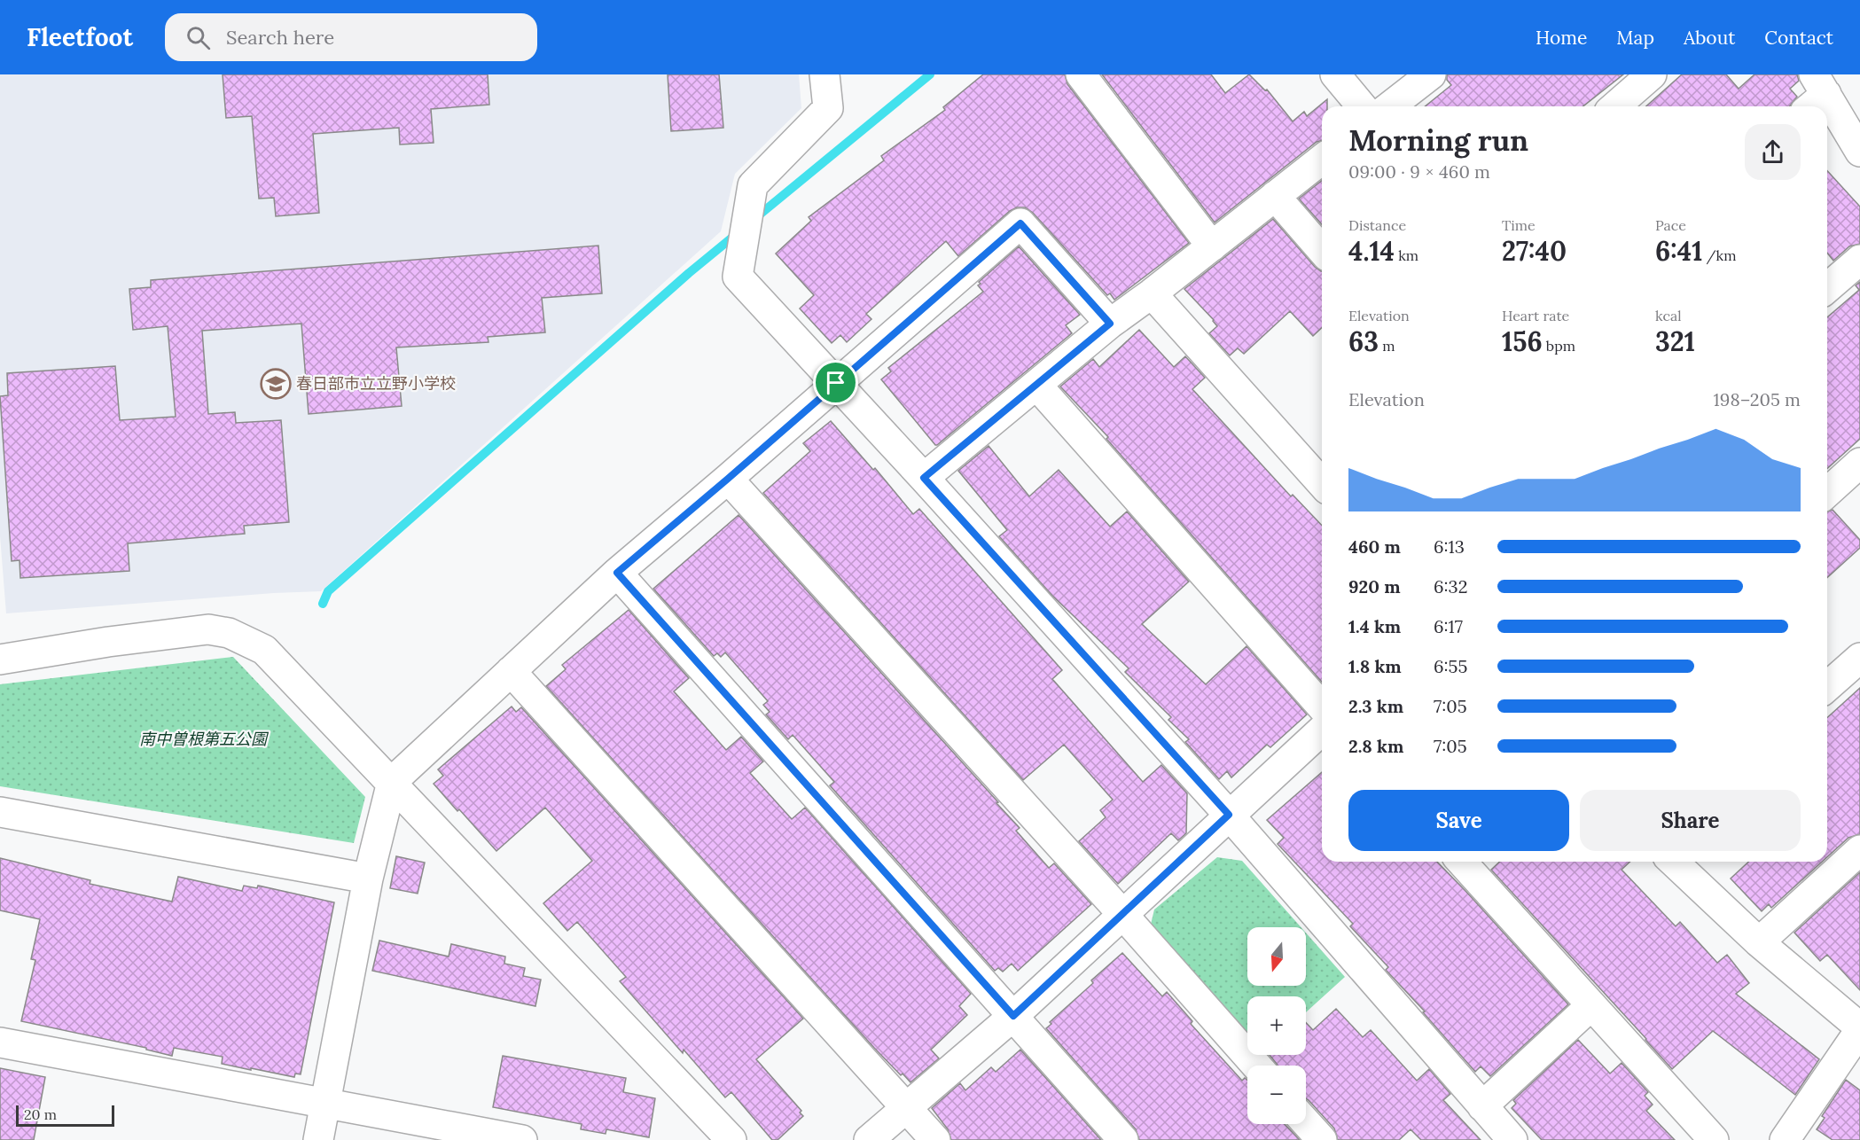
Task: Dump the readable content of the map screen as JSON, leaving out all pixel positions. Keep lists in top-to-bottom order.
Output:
{
  "parks": ["南中曽根第五公園"],
  "places": {
    "school or university": ["春日部市立立野小学校"]
  },
  "scale_bar": "20 m",
  "north": "bottom",
  "page": {
    "header": "Fleetfoot",
    "search": "Search here",
    "nav": [
      "Home",
      "Map",
      "About",
      "Contact"
    ],
    "heading": ["Morning run", "09:00 · 9 × 460 m"],
    "stats": [
      ["Distance", "4.14 km"],
      ["Time", "27:40"],
      ["Pace", "6:41 /km"],
      ["Elevation", "63 m"],
      ["Heart rate", "156 bpm"],
      ["kcal", "321"]
    ],
    "chart": ["Elevation", "198–205 m"],
    "list": [
      {
        "name": "460 m",
        "note": "6:13"
      },
      {
        "name": "920 m",
        "note": "6:32"
      },
      {
        "name": "1.4 km",
        "note": "6:17"
      },
      {
        "name": "1.8 km",
        "note": "6:55"
      },
      {
        "name": "2.3 km",
        "note": "7:05"
      },
      {
        "name": "2.8 km",
        "note": "7:05"
      }
    ],
    "buttons": ["Save", "Share"],
    "map_buttons": ["+", "−"],
    "scale": "20 m"
  }
}
